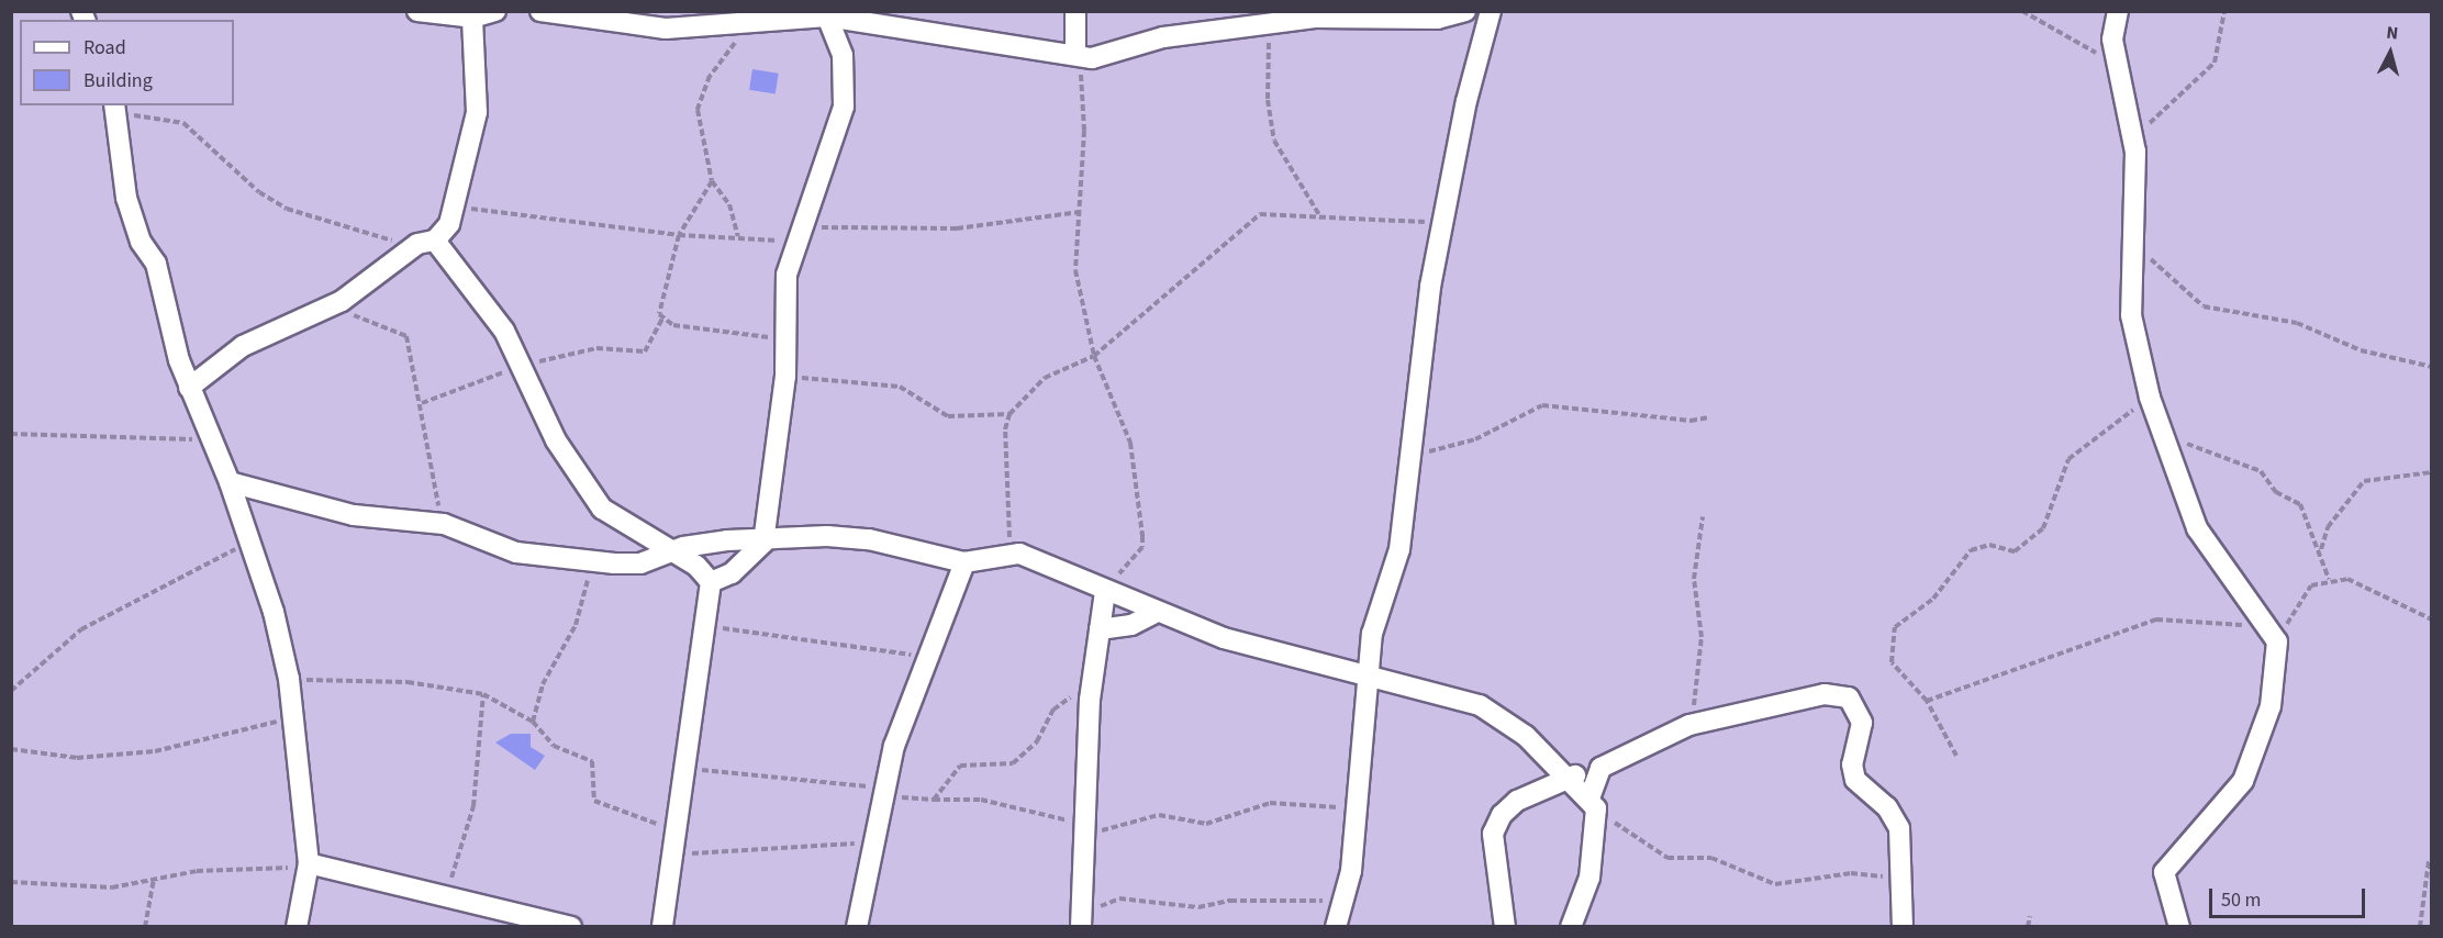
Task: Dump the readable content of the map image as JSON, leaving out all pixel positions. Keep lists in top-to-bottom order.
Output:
{
  "legend": ["Road", "Building"],
  "scale_bar": "50 m",
  "north": "top"
}
